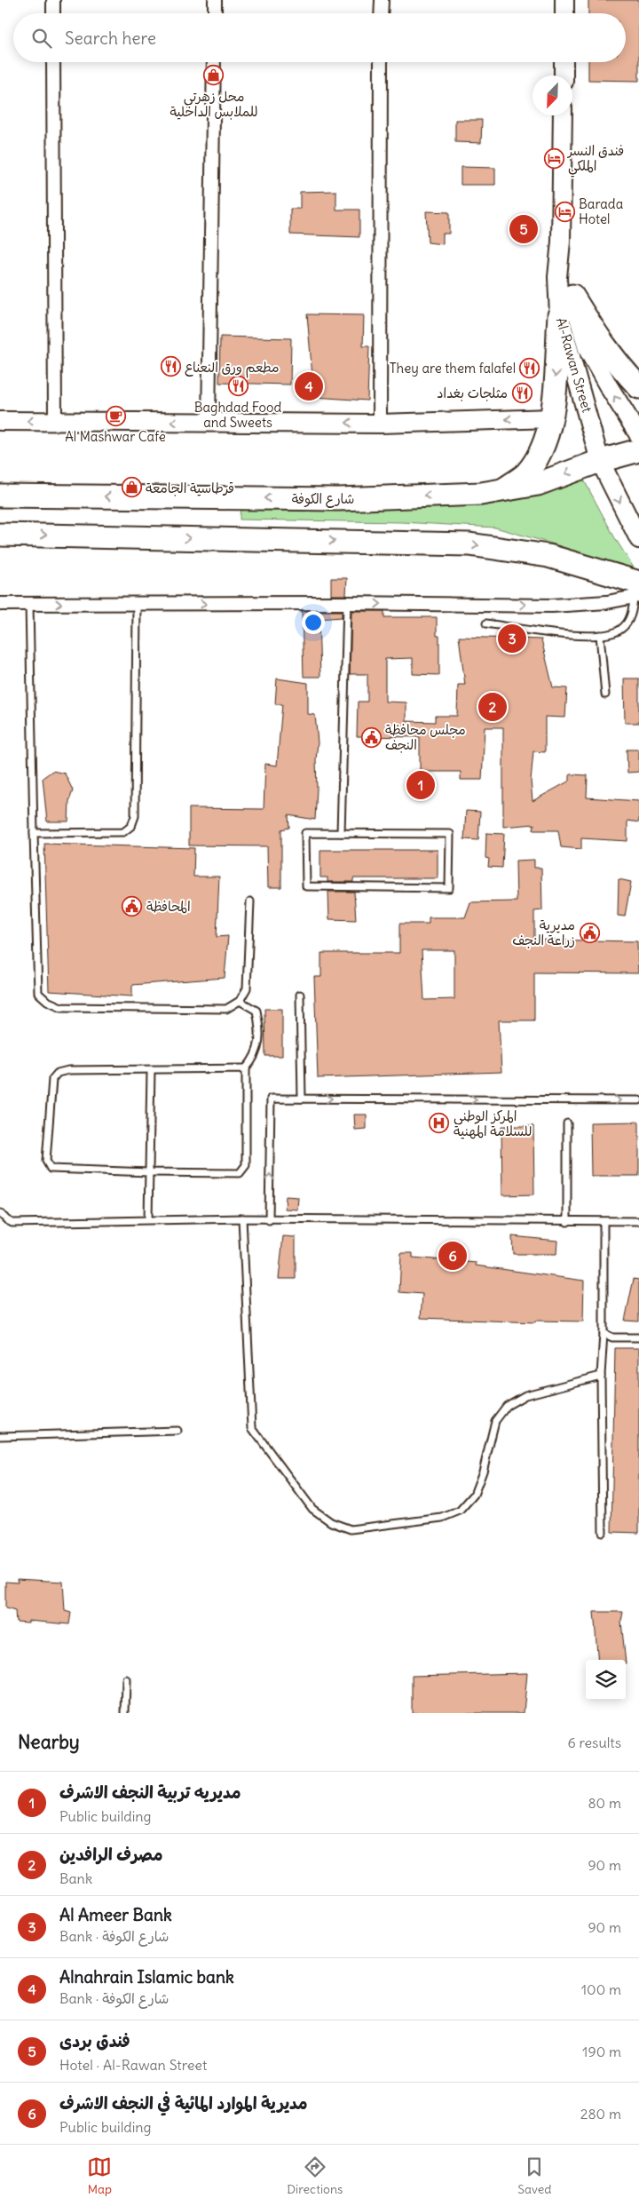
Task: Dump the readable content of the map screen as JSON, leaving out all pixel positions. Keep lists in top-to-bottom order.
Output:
{
  "streets": {
    "highway": ["شارع الكوفة"],
    "main road": ["Al-Rawan Street"]
  },
  "crossings": [
    ["Al-Rawan Street", "شارع الكوفة"]
  ],
  "places": {
    "shop": ["محل زهرتي للملابس الداخلية", "قرطاسية الجامعة"],
    "hotel": ["فندق النسر الملكي", "Barada Hotel"],
    "restaurant": [
      "مطعم ورق النعناع",
      "They are them falafel",
      "Baghdad Food and Sweets",
      "مثلجات بغداد"
    ],
    "cafe": ["Al Mashwar Cafe"],
    "public building": ["مجلس محافظة النجف", "المحافظة", "مديرية زراعة النجف"],
    "hospital": ["المركز الوطني للسلامة المهنية"]
  },
  "north": "bottom left",
  "page": {
    "search": "Search here",
    "pins": [
      "5",
      "4",
      "3",
      "2",
      "1",
      "6"
    ],
    "heading": ["Nearby", "6 results"],
    "list": [
      {
        "mark": "1",
        "name": "مديريه تربية النجف الاشرف",
        "note": "Public building",
        "value": "80 m"
      },
      {
        "mark": "2",
        "name": "مصرف الرافدين",
        "note": "Bank",
        "value": "90 m"
      },
      {
        "mark": "3",
        "name": "Al Ameer Bank",
        "note": "Bank · شارع الكوفة",
        "value": "90 m"
      },
      {
        "mark": "4",
        "name": "Alnahrain Islamic bank",
        "note": "Bank · شارع الكوفة",
        "value": "100 m"
      },
      {
        "mark": "5",
        "name": "فندق بردى",
        "note": "Hotel · Al-Rawan Street",
        "value": "190 m"
      },
      {
        "mark": "6",
        "name": "مديرية الموارد المائية في النجف الاشرف",
        "note": "Public building",
        "value": "280 m"
      }
    ],
    "nav": ["Map", "Directions", "Saved"]
  }
}
